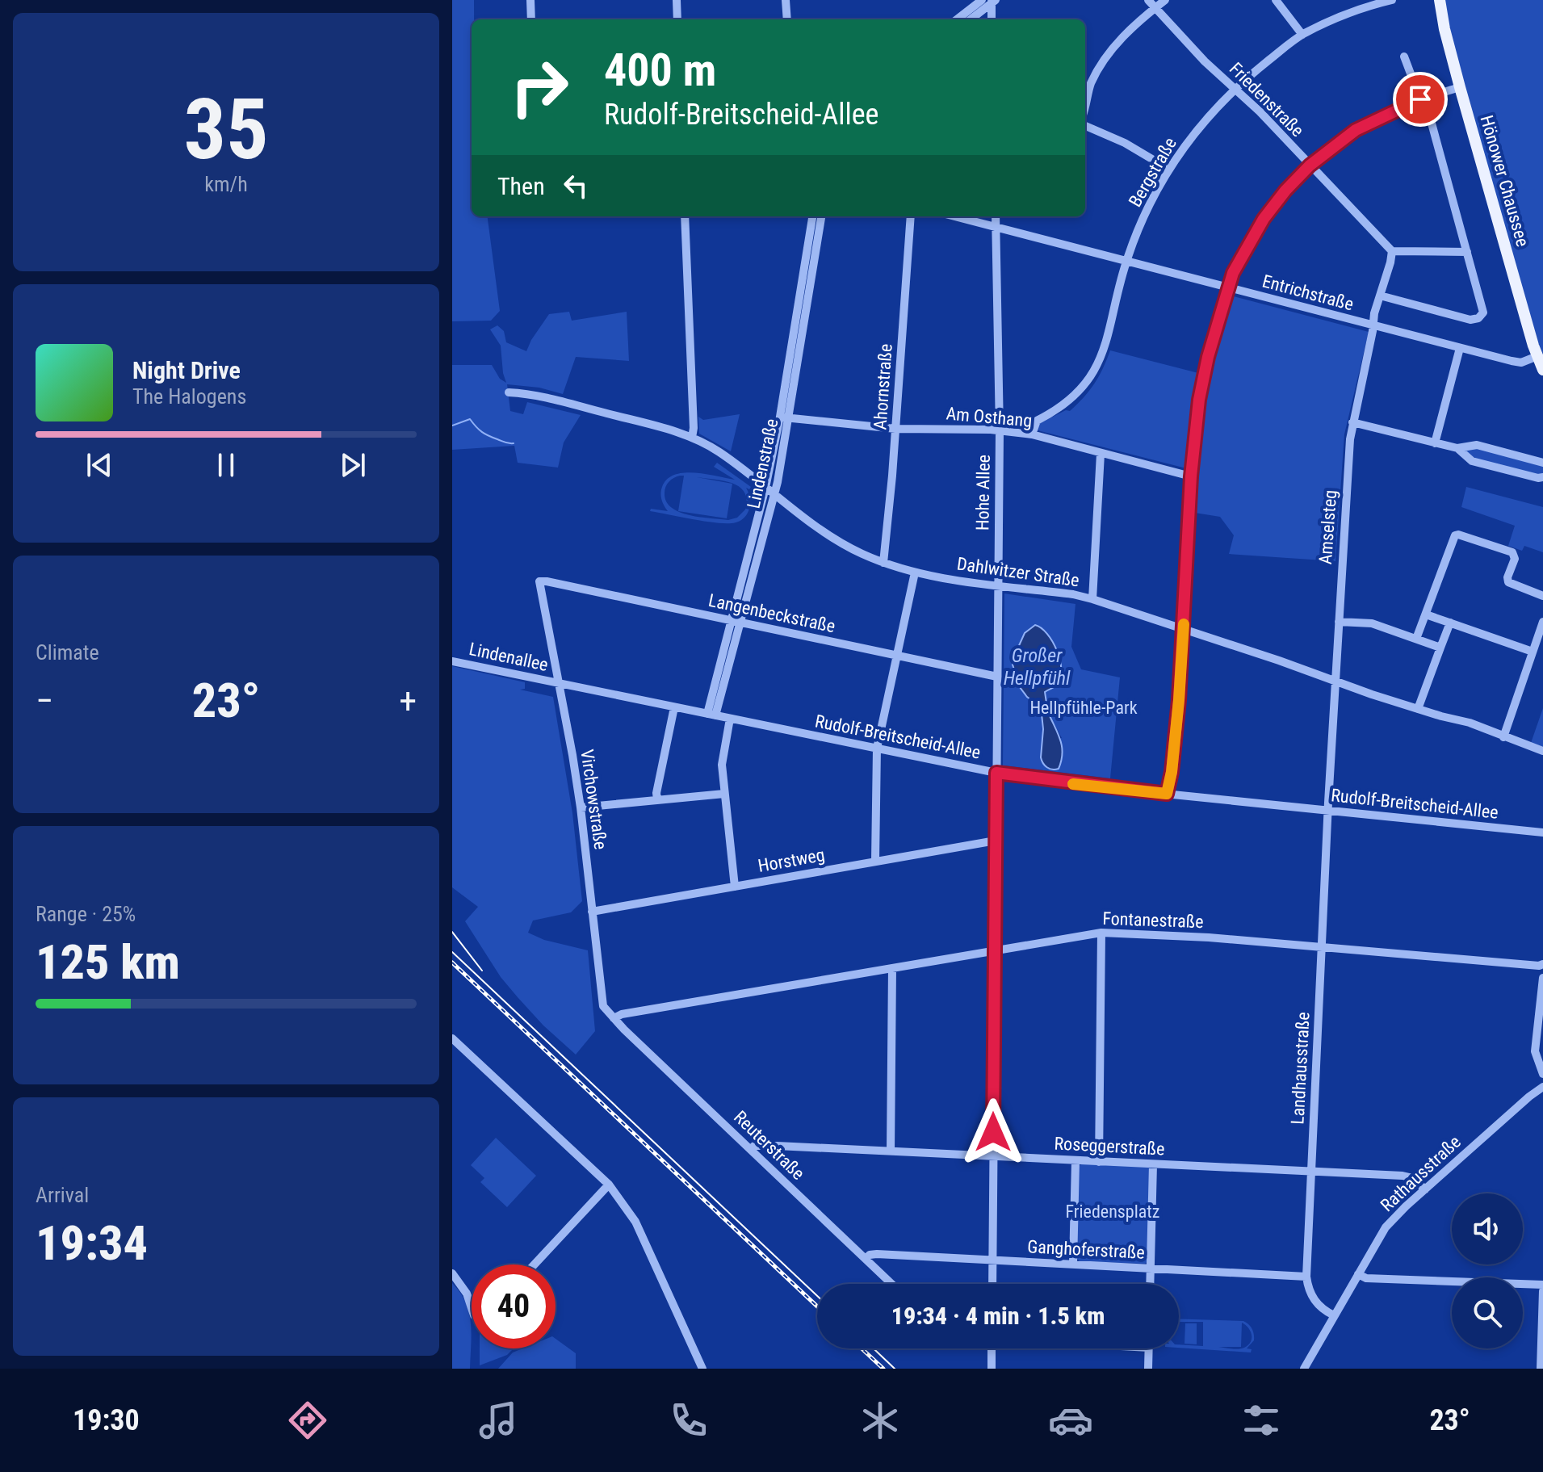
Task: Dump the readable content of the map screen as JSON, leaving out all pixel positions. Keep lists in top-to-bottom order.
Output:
{
  "streets": {
    "main road": ["Hönower Chaussee"],
    "street": [
      "Friedenstraße",
      "Bergstraße",
      "Entrichstraße",
      "Ahornstraße",
      "Am Osthang",
      "Lindenstraße",
      "Hohe Allee",
      "Amselsteg",
      "Dahlwitzer Straße",
      "Langenbeckstraße",
      "Lindenallee",
      "Rudolf-Breitscheid-Allee",
      "Virchowstraße",
      "Horstweg",
      "Fontanestraße",
      "Landhausstraße",
      "Reuterstraße",
      "Roseggerstraße",
      "Rathausstraße",
      "Ganghoferstraße"
    ]
  },
  "crossings": [
    ["Friedenstraße", "Bergstraße"],
    ["Friedenstraße", "Amselsteg"],
    ["Bergstraße", "Entrichstraße"],
    ["Bergstraße", "Am Osthang"],
    ["Hönower Chaussee", "Entrichstraße"],
    ["Entrichstraße", "Hohe Allee"],
    ["Entrichstraße", "Amselsteg"],
    ["Ahornstraße", "Am Osthang"],
    ["Ahornstraße", "Dahlwitzer Straße"],
    ["Am Osthang", "Lindenstraße"],
    ["Am Osthang", "Hohe Allee"],
    ["Lindenstraße", "Dahlwitzer Straße"],
    ["Lindenstraße", "Langenbeckstraße"],
    ["Lindenstraße", "Rudolf-Breitscheid-Allee"],
    ["Hohe Allee", "Dahlwitzer Straße"],
    ["Hohe Allee", "Langenbeckstraße"],
    ["Hohe Allee", "Rudolf-Breitscheid-Allee"],
    ["Hohe Allee", "Horstweg"],
    ["Hohe Allee", "Fontanestraße"],
    ["Hohe Allee", "Roseggerstraße"],
    ["Hohe Allee", "Ganghoferstraße"],
    ["Amselsteg", "Dahlwitzer Straße"],
    ["Amselsteg", "Rudolf-Breitscheid-Allee"],
    ["Amselsteg", "Landhausstraße"],
    ["Langenbeckstraße", "Virchowstraße"],
    ["Lindenallee", "Rudolf-Breitscheid-Allee"],
    ["Lindenallee", "Virchowstraße"],
    ["Rudolf-Breitscheid-Allee", "Virchowstraße"],
    ["Rudolf-Breitscheid-Allee", "Landhausstraße"],
    ["Virchowstraße", "Horstweg"],
    ["Virchowstraße", "Fontanestraße"],
    ["Virchowstraße", "Reuterstraße"],
    ["Fontanestraße", "Landhausstraße"],
    ["Fontanestraße", "Reuterstraße"],
    ["Landhausstraße", "Roseggerstraße"],
    ["Landhausstraße", "Rathausstraße"],
    ["Landhausstraße", "Ganghoferstraße"],
    ["Reuterstraße", "Roseggerstraße"],
    ["Reuterstraße", "Ganghoferstraße"],
    ["Roseggerstraße", "Rathausstraße"]
  ],
  "water": ["Großer Hellpfühl"],
  "parks": ["Hellpfühle-Park", "Friedensplatz"],
  "page": {
    "tile": [
      ["35", "km/h"],
      "Climate",
      ["Range · 25%", "125 km"],
      ["Arrival", "19:34"]
    ],
    "turn": ["400 m", "Rudolf-Breitscheid-Allee"],
    "then": "Then",
    "song": ["Night Drive", "The Halogens"],
    "heat": ["−", "23°", "+"],
    "limit": "40",
    "trip": "19:34 · 4 min · 1.5 km",
    "tabs": ["19:30", "23°"]
  }
}
